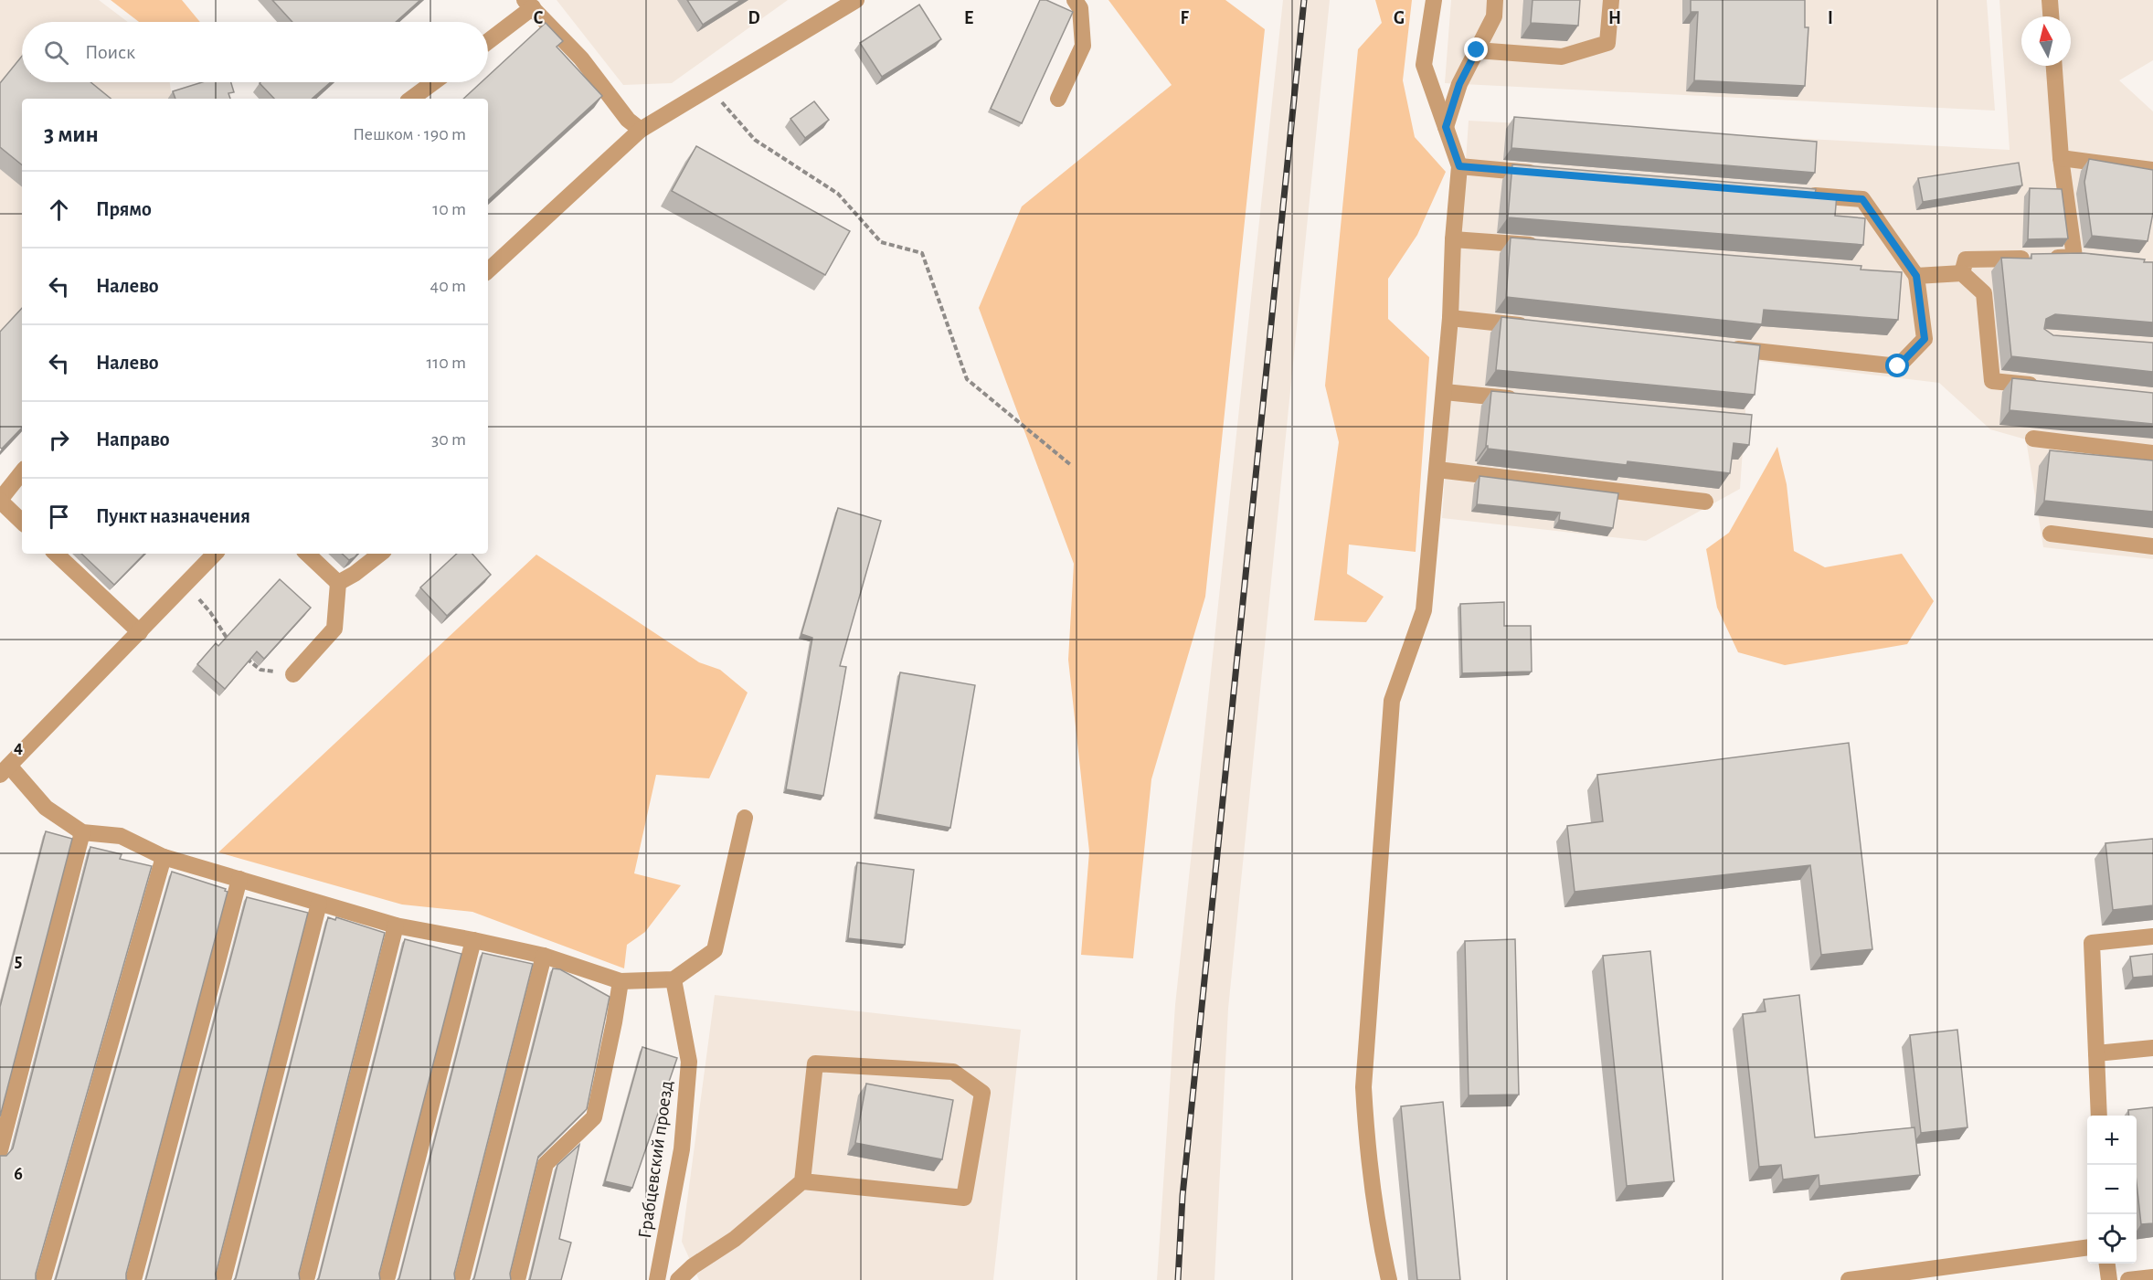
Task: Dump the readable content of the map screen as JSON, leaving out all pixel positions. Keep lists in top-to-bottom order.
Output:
{
  "streets": {
    "street": ["Грабцевский проезд"]
  },
  "north": "top",
  "page": {
    "search": "Поиск",
    "heading": ["3 мин", "Пешком · 190 m"],
    "list": [
      ["Прямо", "10 m"],
      ["Налево", "40 m"],
      ["Налево", "110 m"],
      ["Направо", "30 m"],
      "Пункт назначения"
    ],
    "map_buttons": ["+", "−"]
  },
  "grid": {
    "columns": [
      "C",
      "D",
      "E",
      "F",
      "G",
      "H",
      "I"
    ],
    "rows": ["4", "5", "6"]
  }
}
